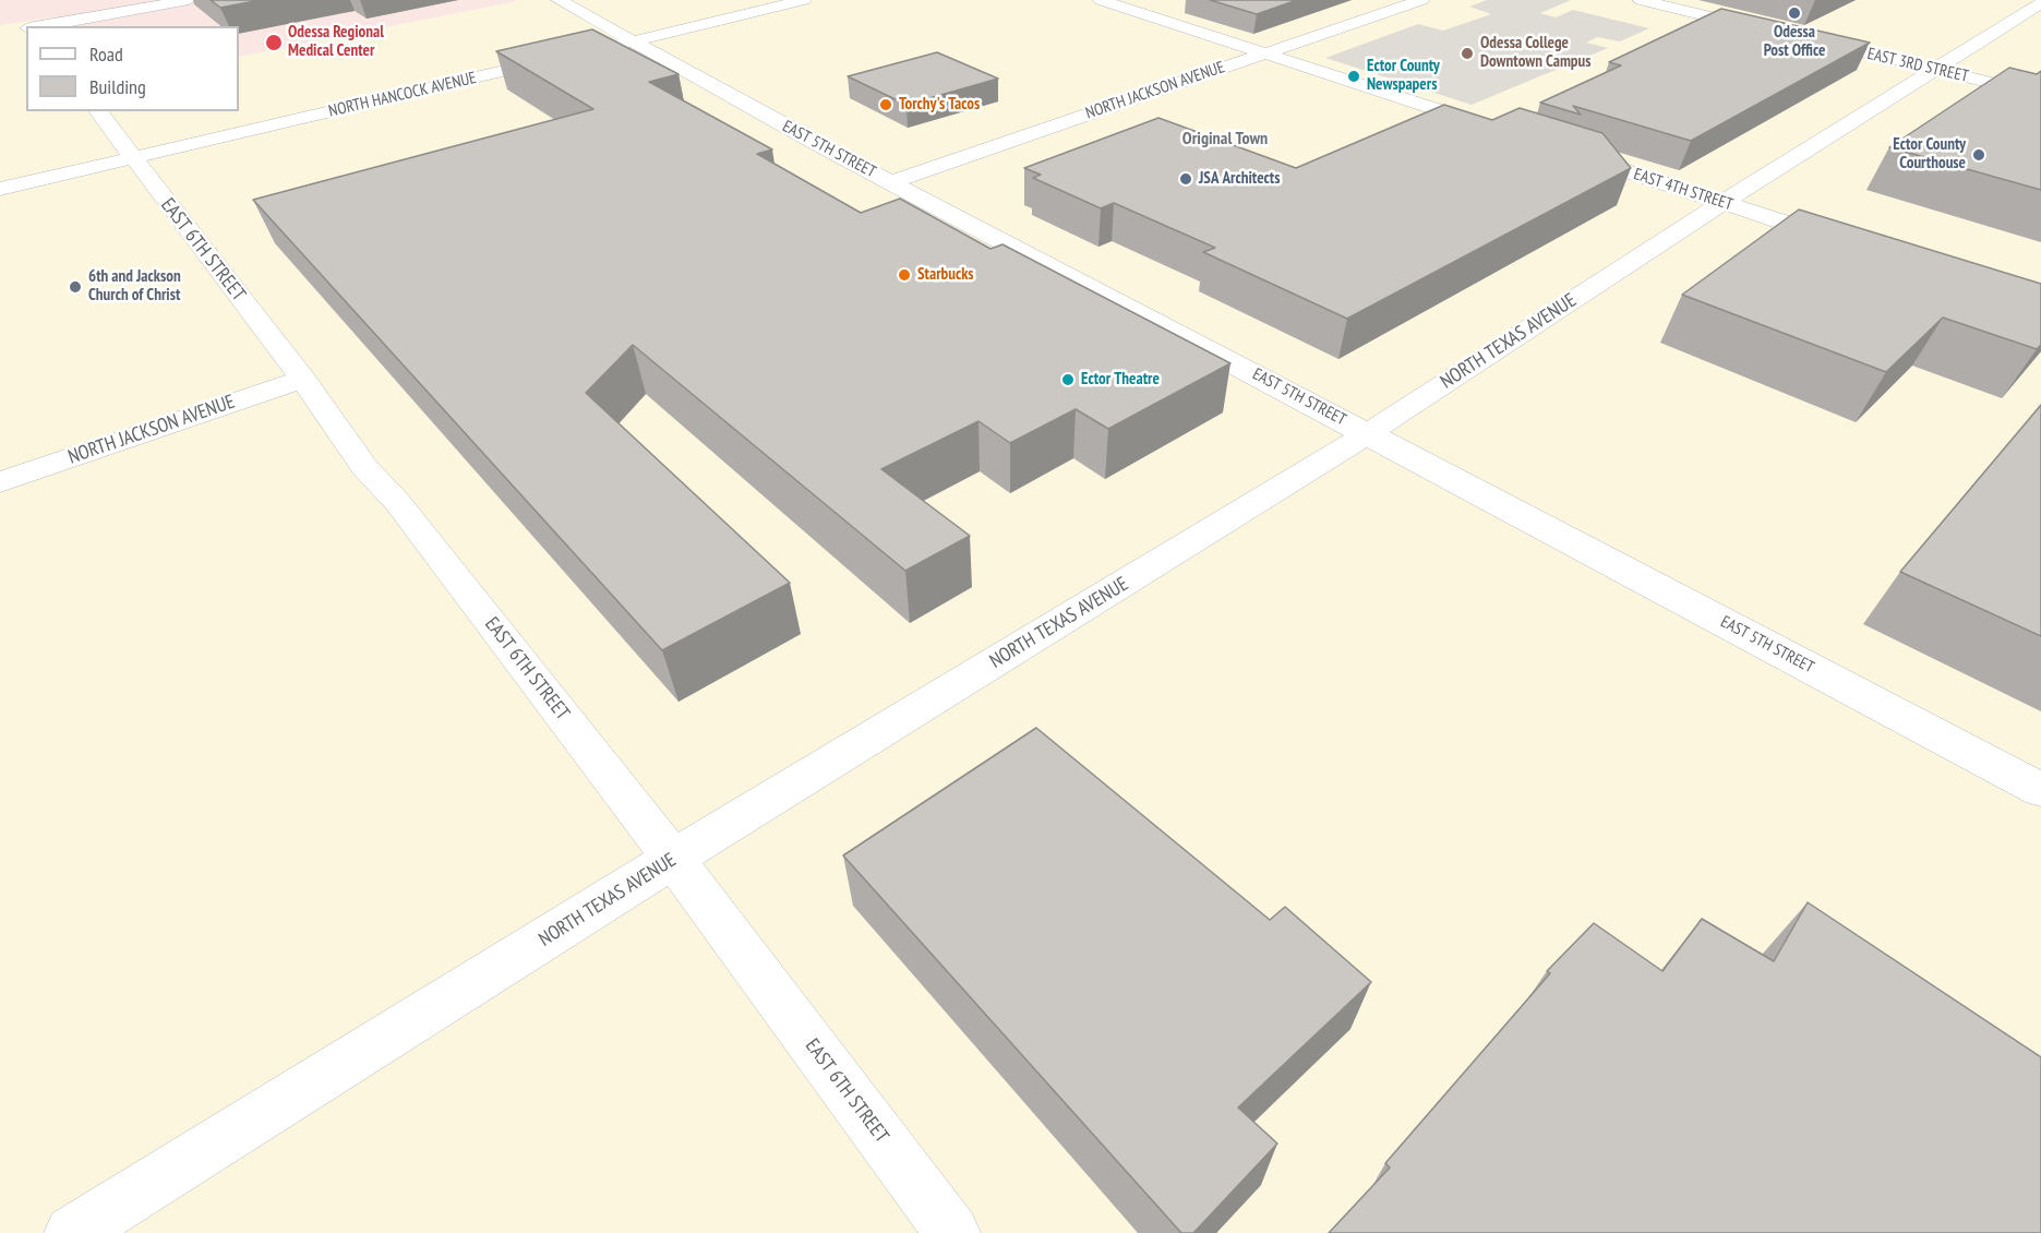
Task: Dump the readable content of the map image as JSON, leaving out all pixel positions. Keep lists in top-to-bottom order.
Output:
{
  "streets": {
    "street": [
      "EAST 3RD STREET",
      "NORTH JACKSON AVENUE",
      "NORTH HANCOCK AVENUE",
      "EAST 5TH STREET",
      "EAST 4TH STREET",
      "EAST 6TH STREET",
      "NORTH TEXAS AVENUE"
    ]
  },
  "crossings": [
    ["EAST 3RD STREET", "NORTH TEXAS AVENUE"],
    ["NORTH JACKSON AVENUE", "EAST 5TH STREET"],
    ["NORTH JACKSON AVENUE", "EAST 6TH STREET"],
    ["NORTH HANCOCK AVENUE", "EAST 6TH STREET"],
    ["EAST 5TH STREET", "NORTH TEXAS AVENUE"],
    ["EAST 4TH STREET", "NORTH TEXAS AVENUE"],
    ["EAST 6TH STREET", "NORTH TEXAS AVENUE"]
  ],
  "districts": ["Original Town"],
  "places": [
    "Odessa Post Office",
    "Odessa Regional Medical Center",
    "Odessa College Downtown Campus",
    "Ector County Newspapers",
    "Torchy's Tacos",
    "Ector County Courthouse",
    "JSA Architects",
    "Starbucks",
    "6th and Jackson Church of Christ",
    "Ector Theatre"
  ],
  "legend": ["Road", "Building"]
}
